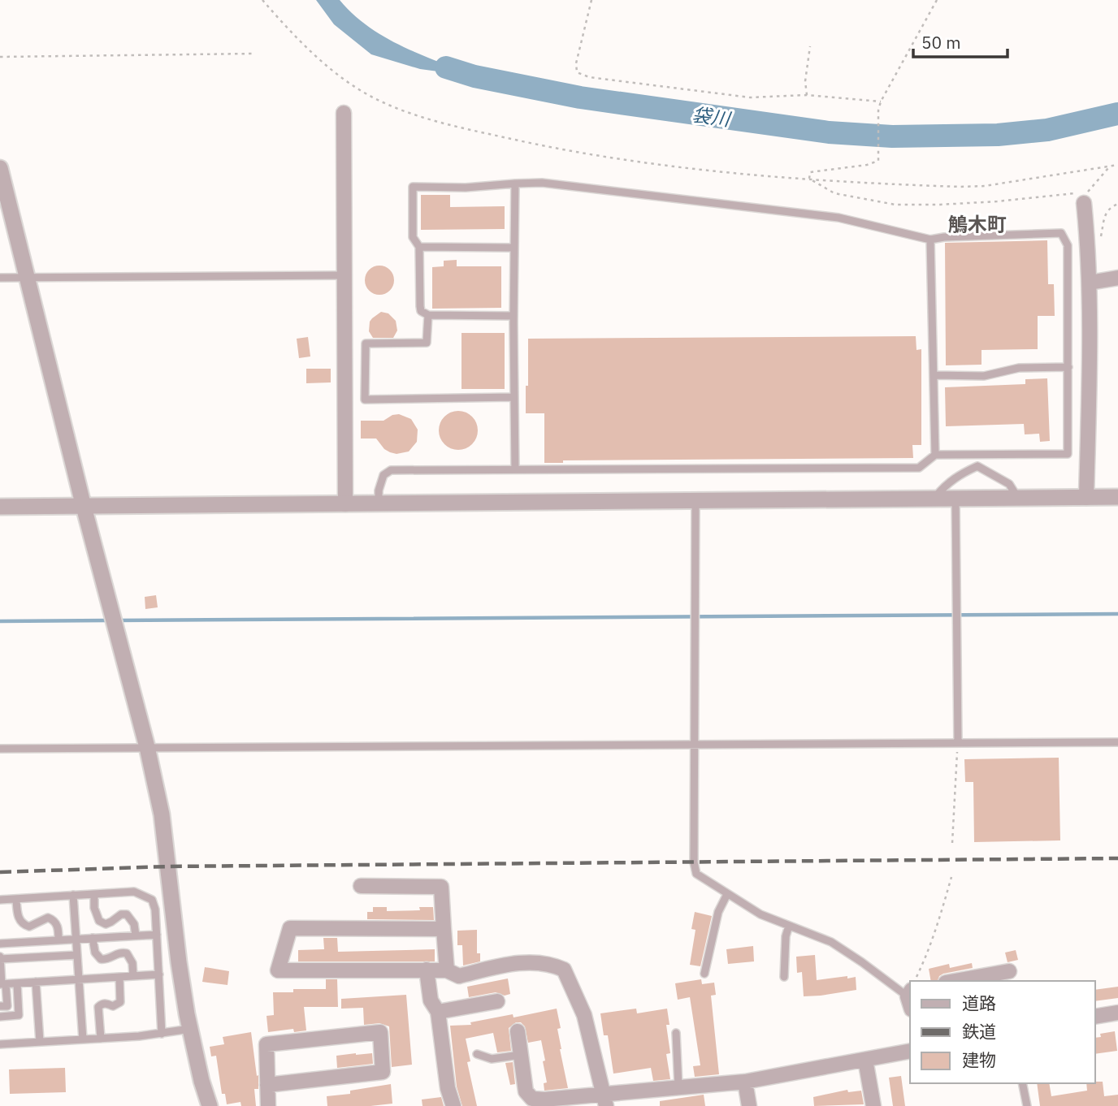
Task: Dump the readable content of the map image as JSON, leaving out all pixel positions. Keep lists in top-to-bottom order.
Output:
{
  "districts": ["鵤木町"],
  "water": ["袋川"],
  "legend": ["道路", "鉄道", "建物"],
  "scale_bar": "50 m"
}
